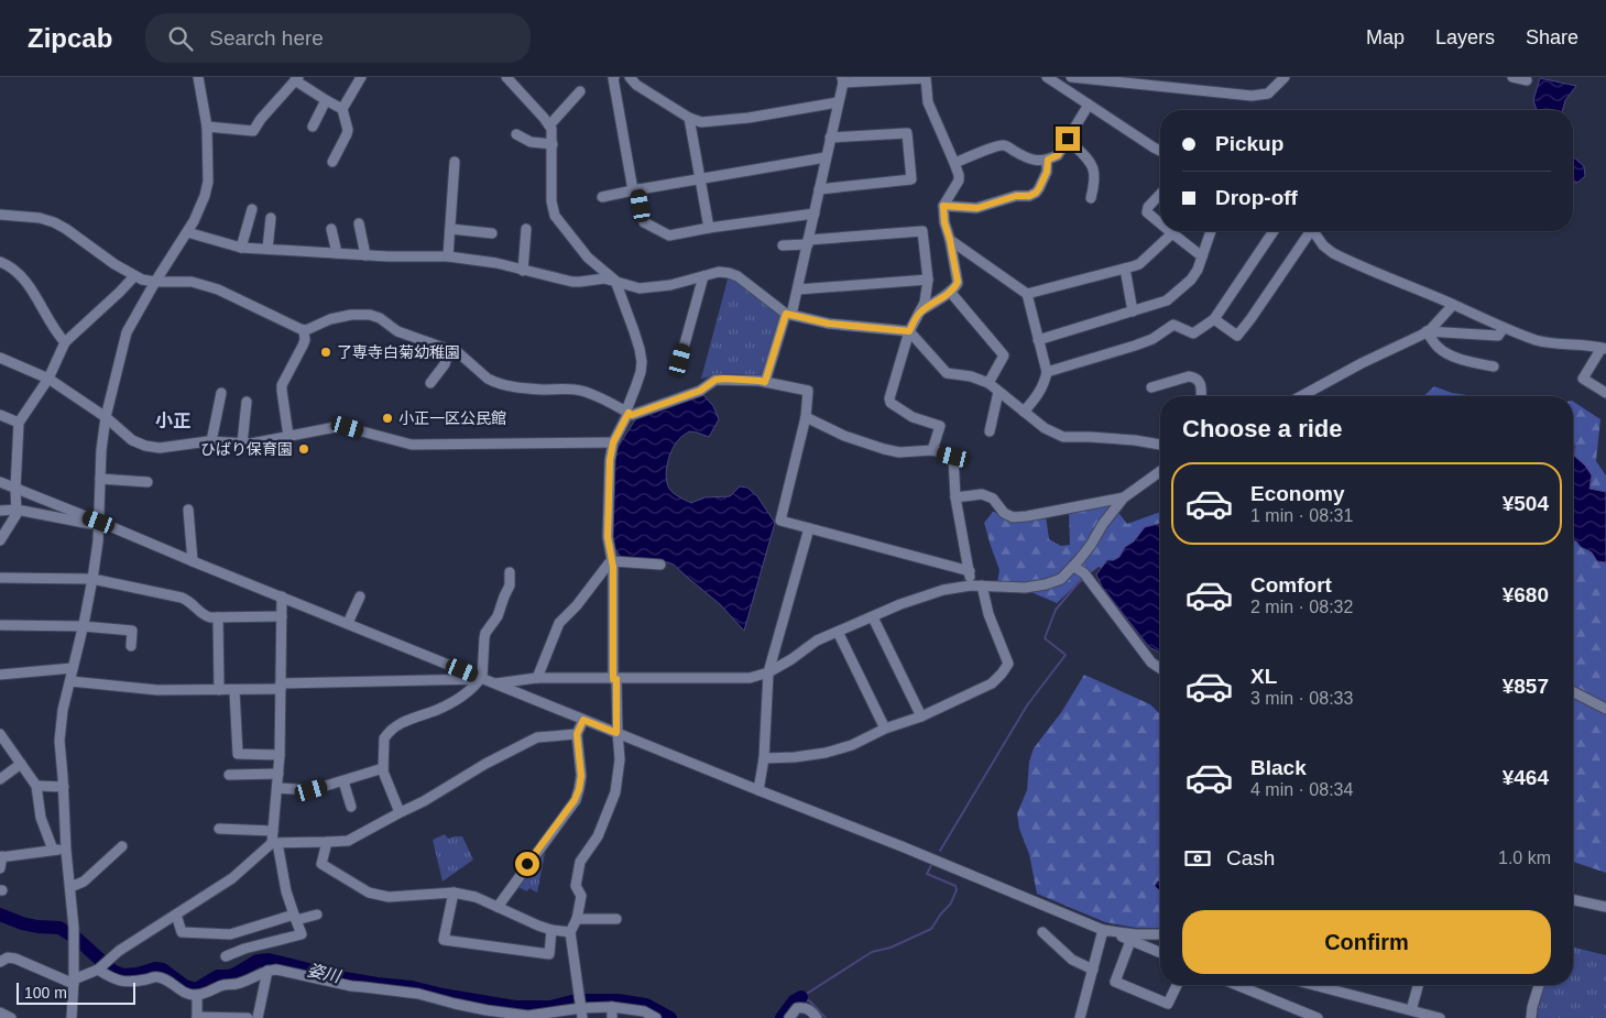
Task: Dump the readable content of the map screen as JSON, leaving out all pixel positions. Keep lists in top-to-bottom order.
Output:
{
  "districts": ["小正"],
  "water": ["姿川"],
  "places": ["了専寺白菊幼稚園", "小正一区公民館", "ひばり保育園"],
  "scale_bar": "100 m",
  "page": {
    "header": "Zipcab",
    "search": "Search here",
    "nav": ["Map", "Layers", "Share"],
    "banner": ["Pickup", "Drop-off"],
    "heading": "Choose a ride",
    "list": [
      {
        "name": "Economy",
        "note": "1 min · 08:31",
        "value": "¥504"
      },
      {
        "name": "Comfort",
        "note": "2 min · 08:32",
        "value": "¥680"
      },
      {
        "name": "XL",
        "note": "3 min · 08:33",
        "value": "¥857"
      },
      {
        "name": "Black",
        "note": "4 min · 08:34",
        "value": "¥464"
      }
    ],
    "pay": ["Cash", "1.0 km"],
    "buttons": "Confirm",
    "scale": "100 m"
  }
}
